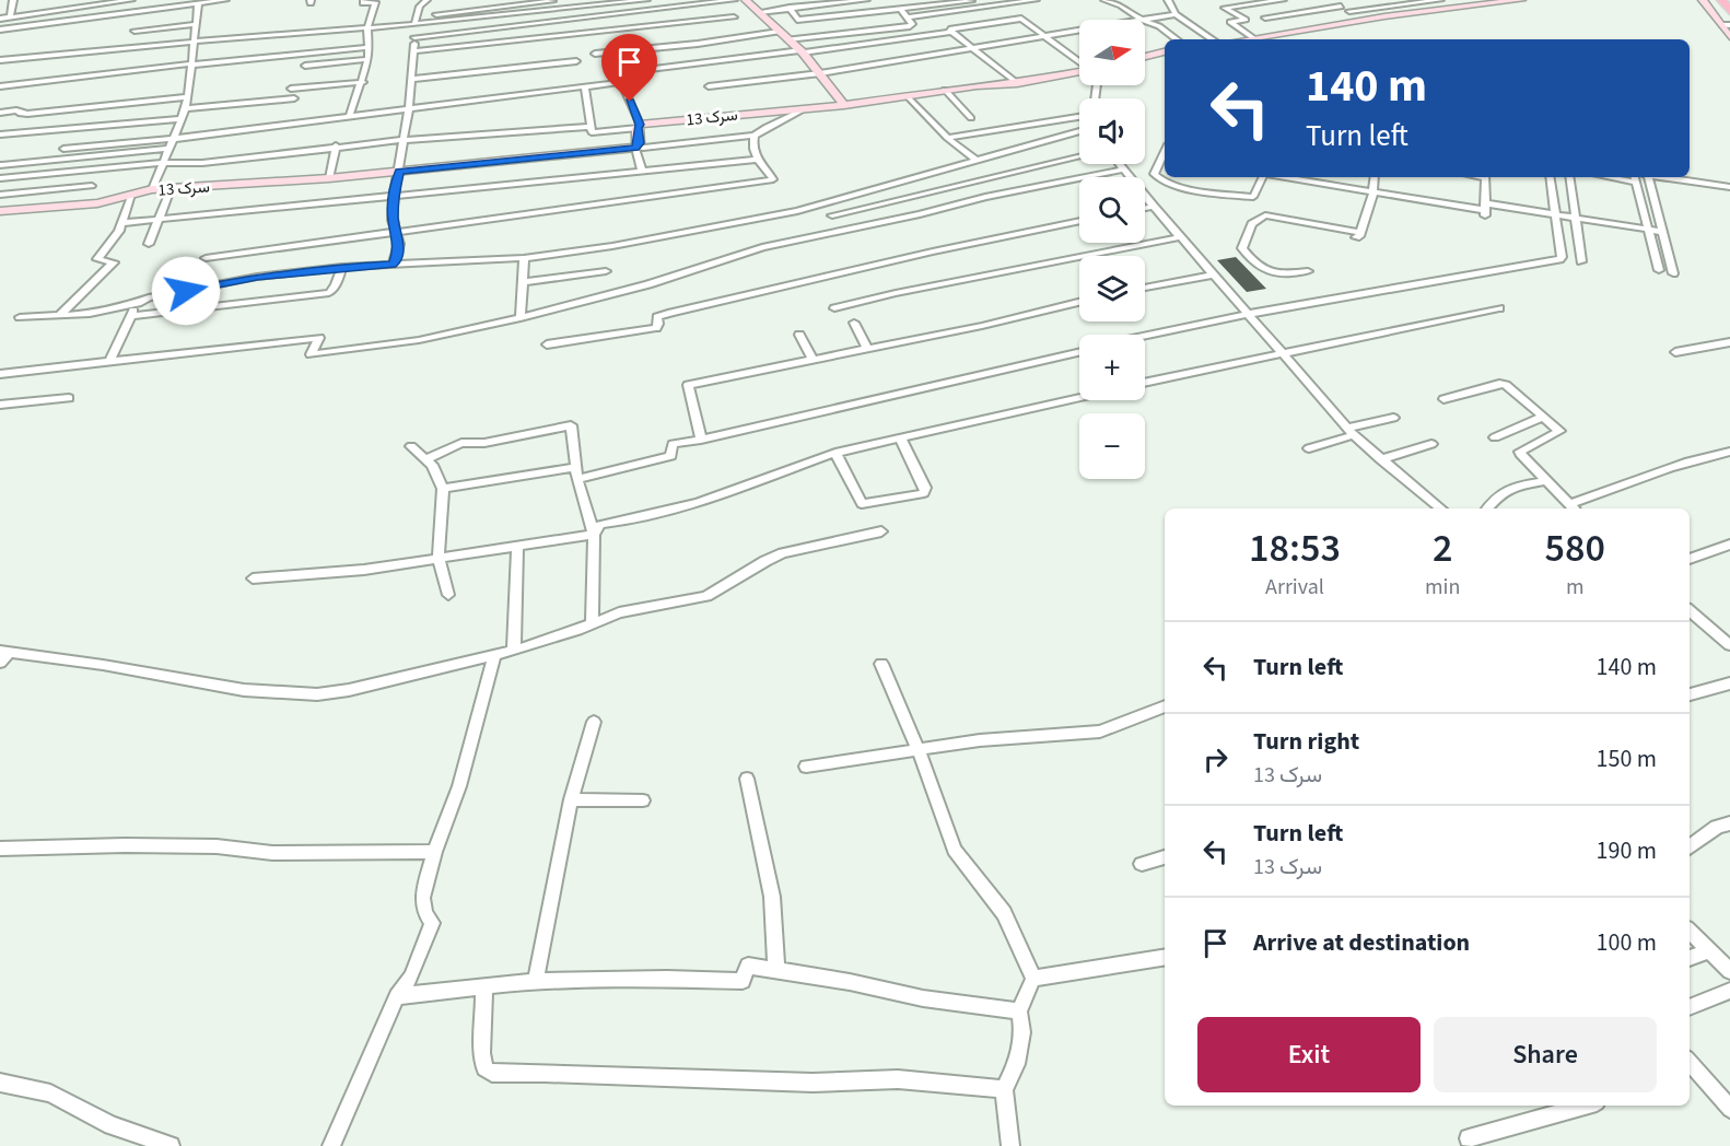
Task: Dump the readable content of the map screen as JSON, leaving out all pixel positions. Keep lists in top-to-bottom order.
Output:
{
  "streets": {
    "street": ["سرک 13"]
  },
  "north": "right",
  "page": {
    "map_buttons": ["+", "−"],
    "turn": ["140 m", "Turn left"],
    "eta": [
      "18:53",
      "Arrival",
      "2",
      "min",
      "580",
      "m"
    ],
    "list": [
      {
        "name": "Turn left",
        "value": "140 m"
      },
      {
        "name": "Turn right",
        "note": "سرک 13",
        "value": "150 m"
      },
      {
        "name": "Turn left",
        "note": "سرک 13",
        "value": "190 m"
      },
      {
        "name": "Arrive at destination",
        "value": "100 m"
      }
    ],
    "buttons": ["Exit", "Share"]
  }
}
